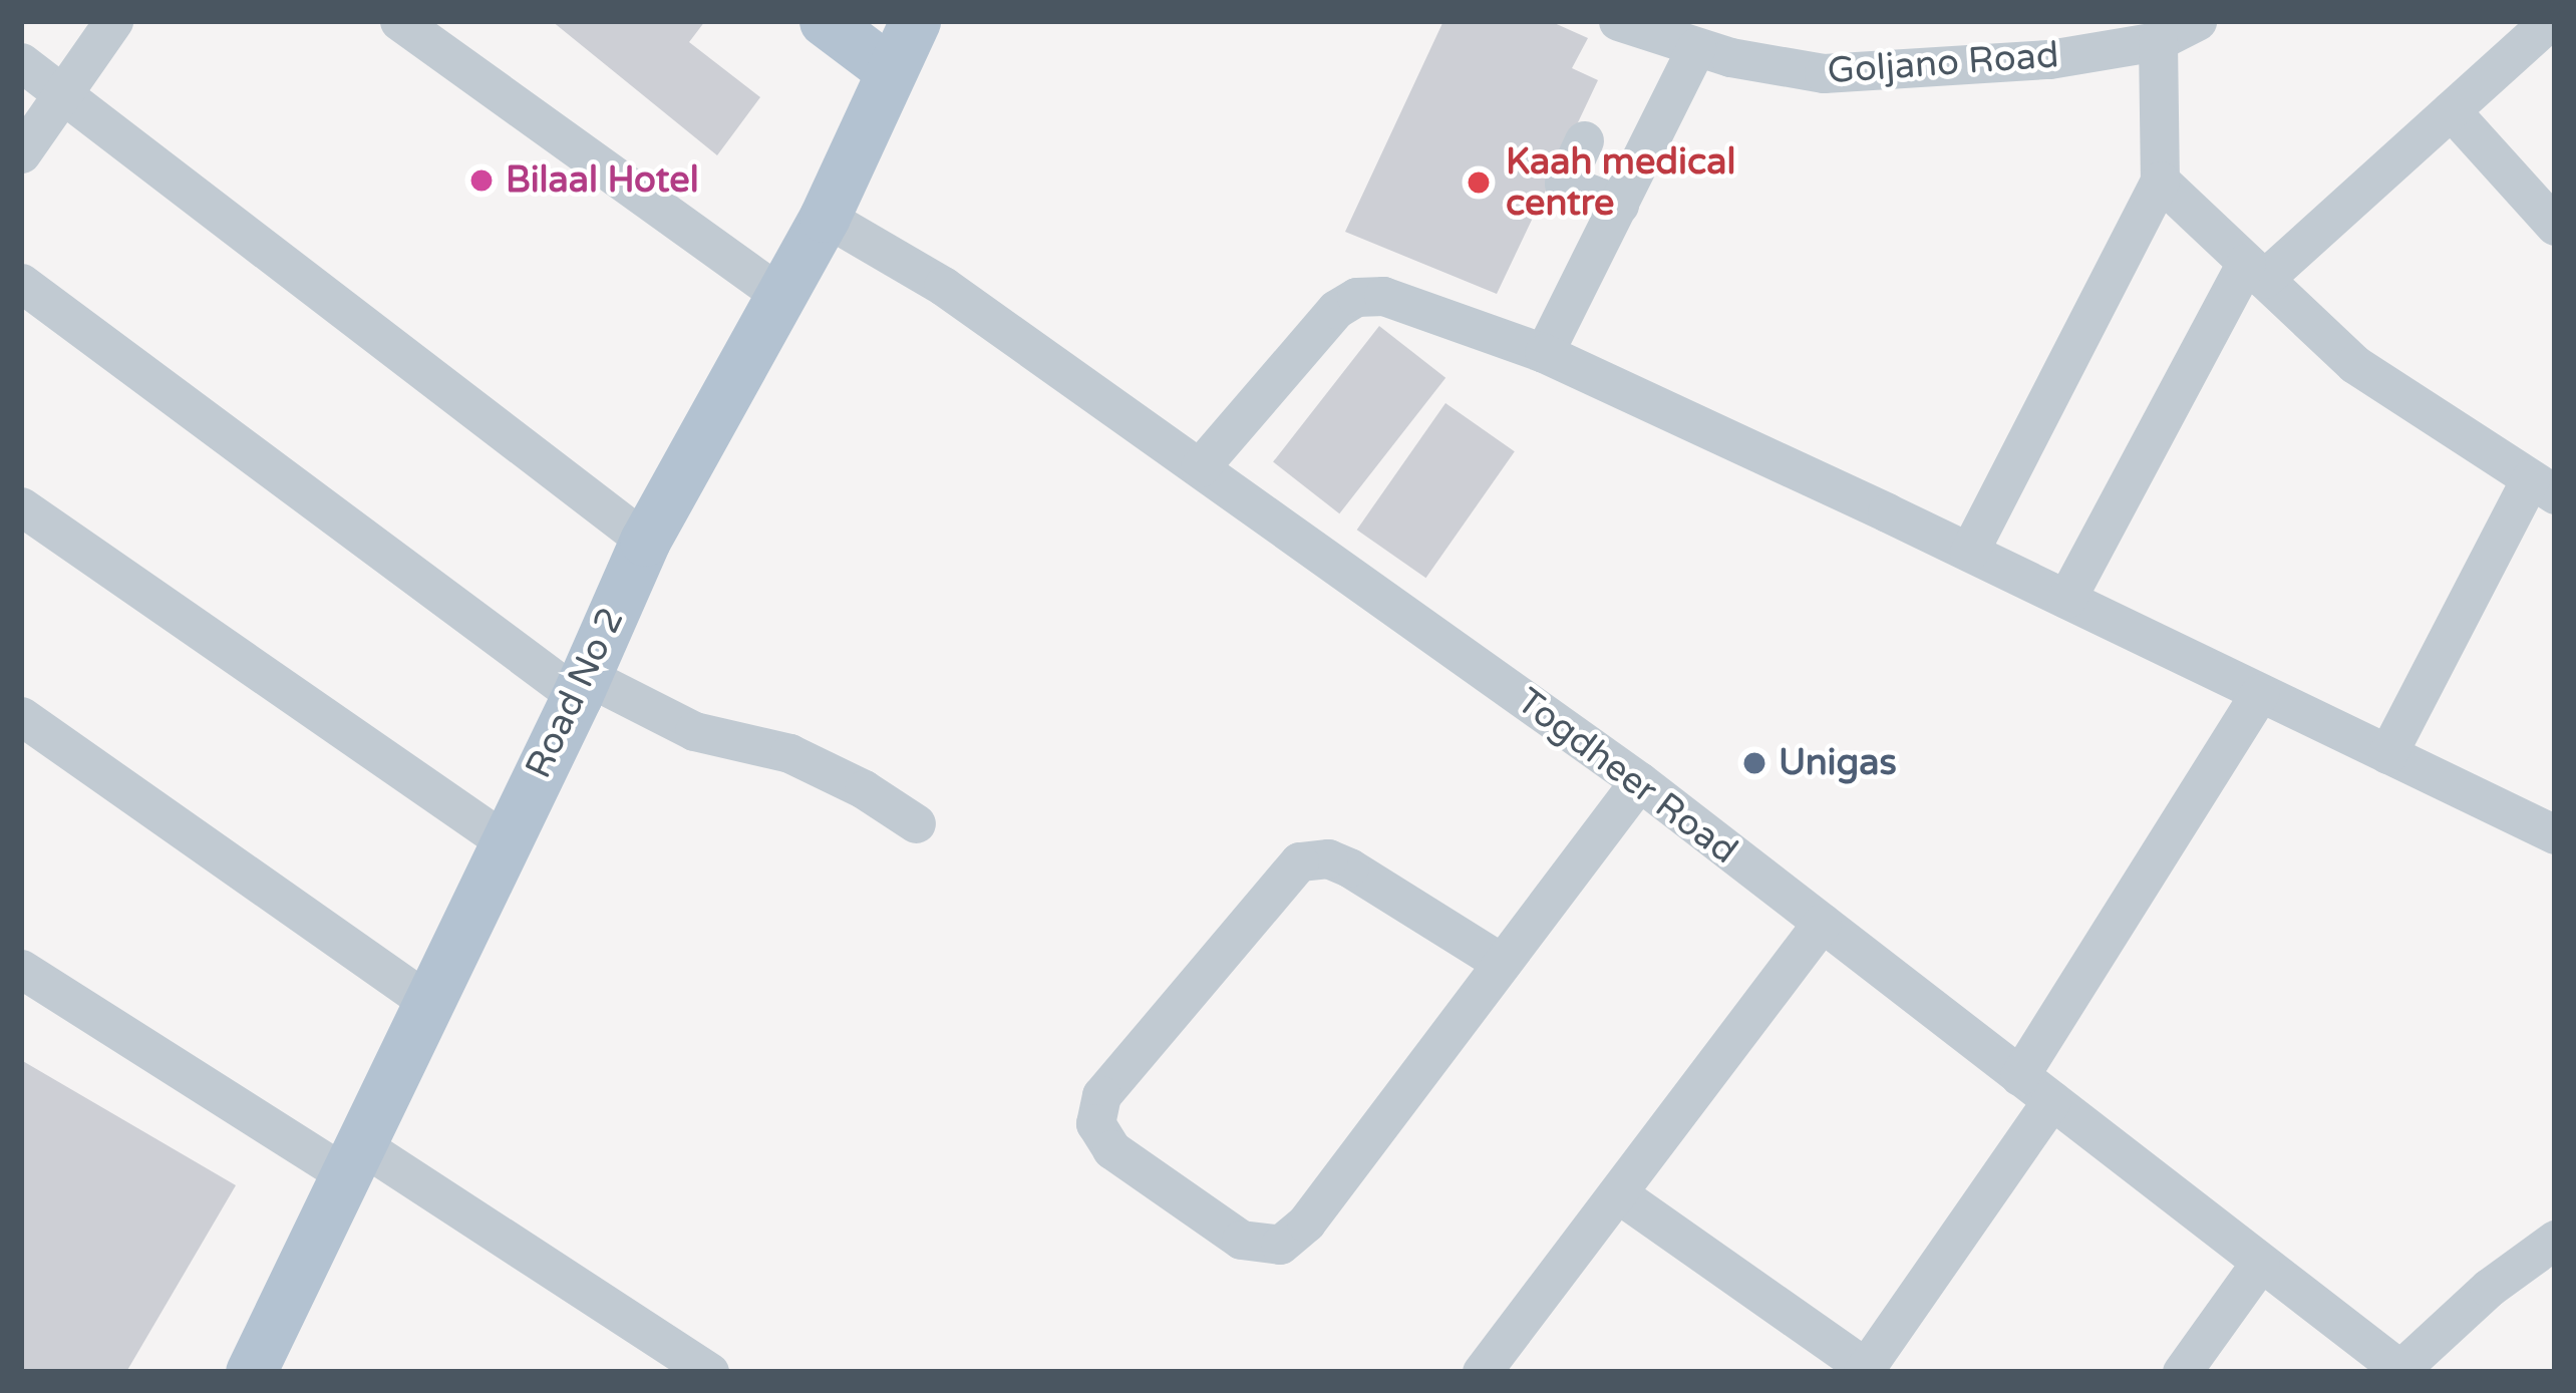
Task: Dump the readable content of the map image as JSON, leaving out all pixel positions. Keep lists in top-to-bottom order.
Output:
{
  "streets": {
    "main road": ["Road No 2"],
    "street": ["Goljano Road", "Togdheer Road"]
  },
  "crossings": [
    ["Road No 2", "Togdheer Road"]
  ],
  "places": ["Bilaal Hotel", "Kaah medical centre", "Unigas"]
}
